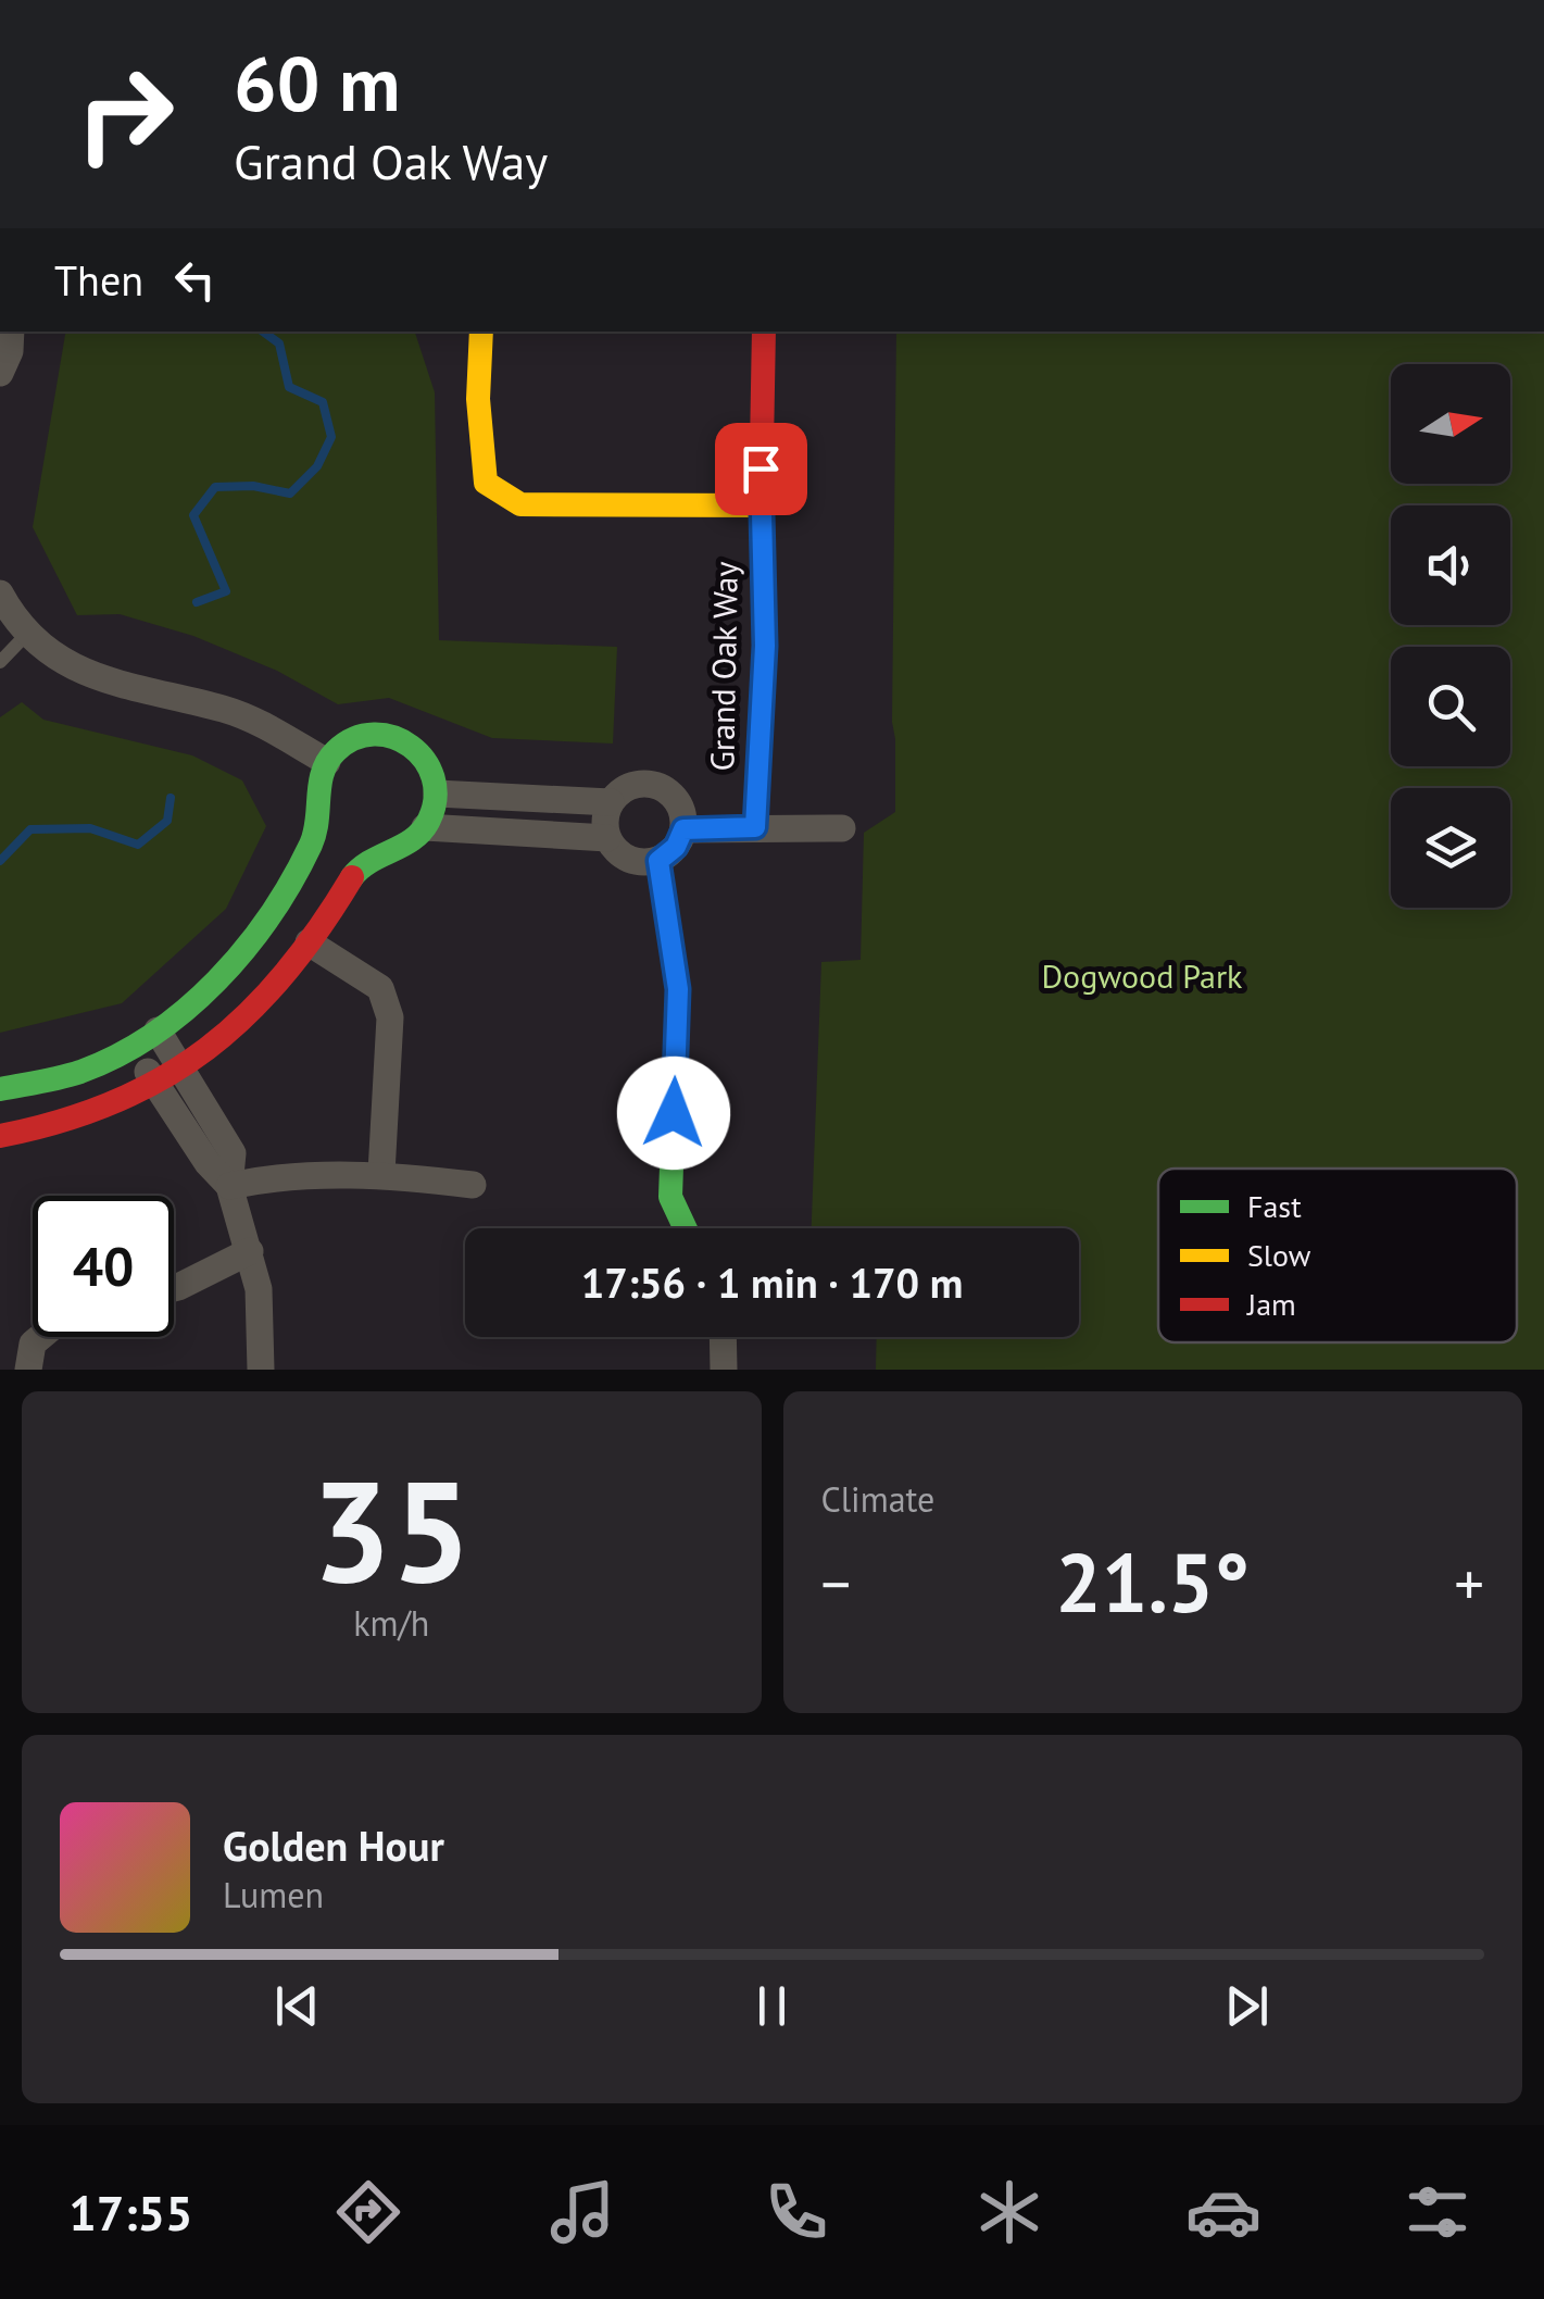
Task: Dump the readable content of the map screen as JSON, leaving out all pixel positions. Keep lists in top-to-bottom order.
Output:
{
  "streets": {
    "street": ["Grand Oak Way"]
  },
  "parks": ["Dogwood Park"],
  "legend": ["Fast", "Slow", "Jam"],
  "north": "right",
  "page": {
    "turn": ["60 m", "Grand Oak Way"],
    "then": "Then",
    "limit": "40",
    "trip": "17:56 · 1 min · 170 m",
    "tile": [
      ["35", "km/h"],
      "Climate"
    ],
    "heat": ["−", "21.5°", "+"],
    "song": ["Golden Hour", "Lumen"],
    "tabs": "17:55"
  }
}
